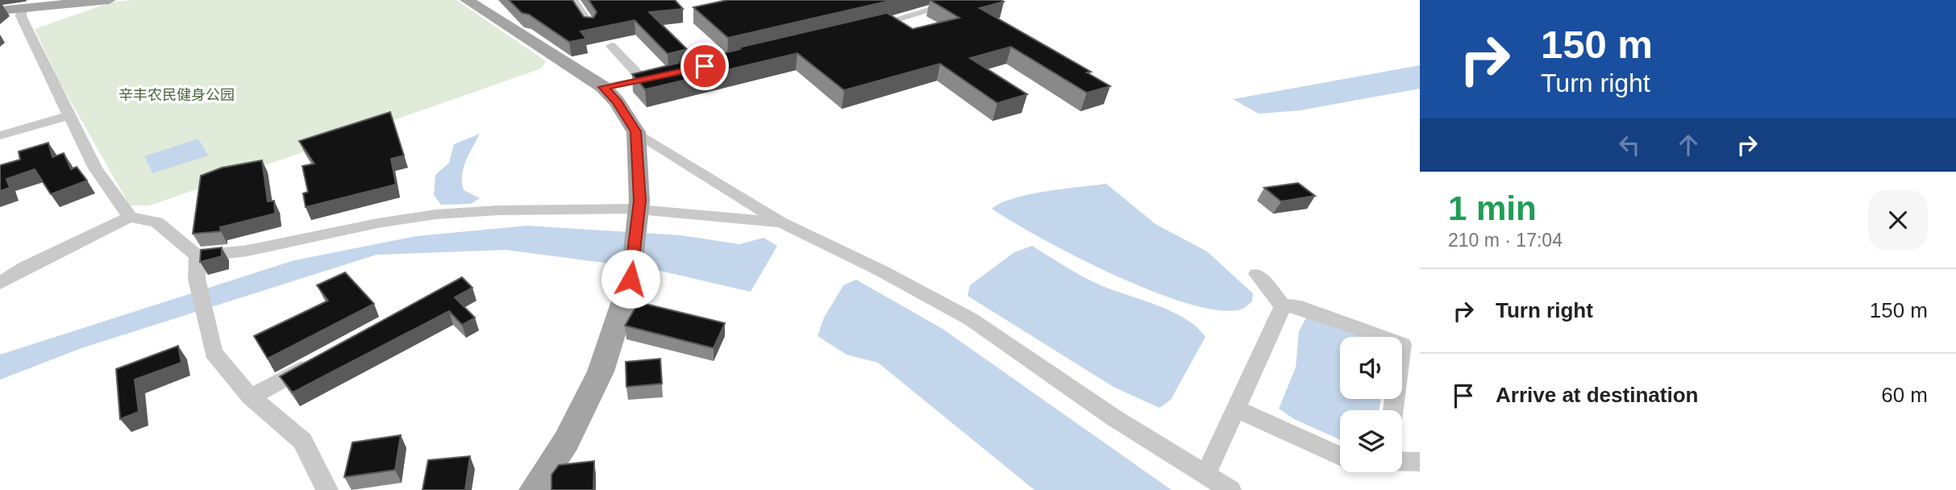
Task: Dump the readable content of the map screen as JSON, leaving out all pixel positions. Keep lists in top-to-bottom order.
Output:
{
  "parks": ["辛丰农民健身公园"],
  "page": {
    "turn": ["150 m", "Turn right"],
    "heading": ["1 min", "210 m · 17:04"],
    "list": [
      {
        "name": "Turn right",
        "value": "150 m"
      },
      {
        "name": "Arrive at destination",
        "value": "60 m"
      }
    ]
  }
}
